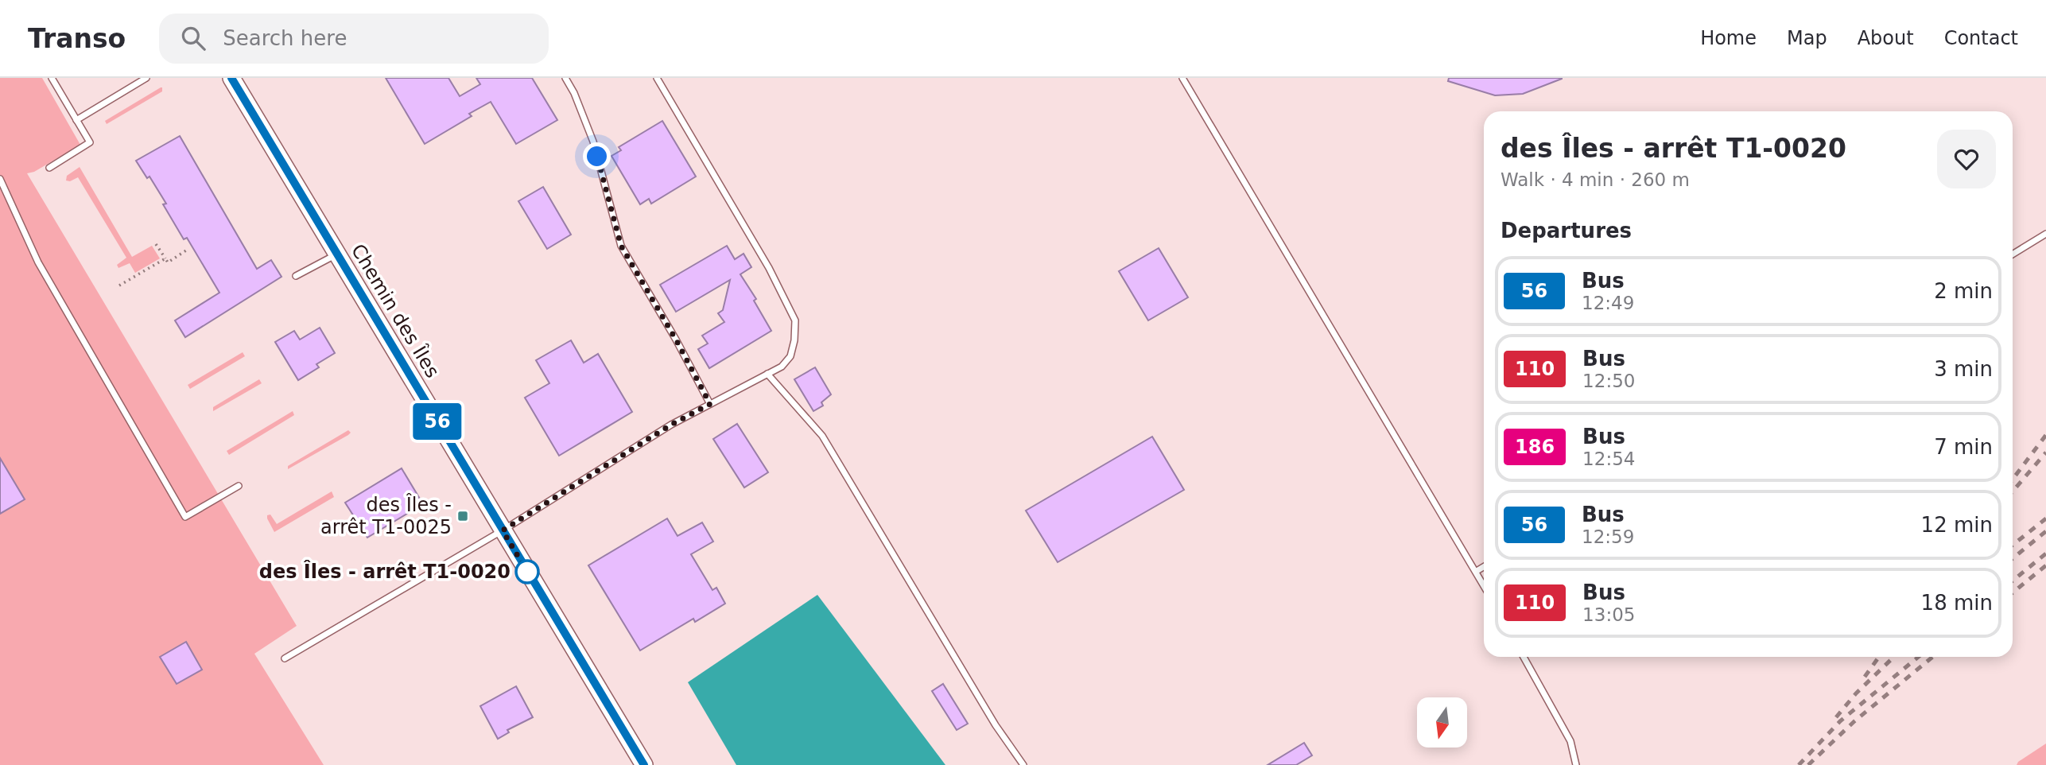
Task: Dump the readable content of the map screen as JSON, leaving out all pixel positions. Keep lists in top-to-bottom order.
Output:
{
  "streets": {
    "main road": ["Chemin des Îles"]
  },
  "places": {
    "transit": ["des Îles - arrêt T1-0025"],
    "other": ["des Îles - arrêt T1-0020"]
  },
  "lines": ["bus line 56"],
  "north": "bottom",
  "page": {
    "header": "Transo",
    "search": "Search here",
    "nav": [
      "Home",
      "Map",
      "About",
      "Contact"
    ],
    "on_map": "56",
    "heading": [
      ["des Îles - arrêt T1-0020", "Walk · 4 min · 260 m"],
      "Departures"
    ],
    "list": [
      {
        "mark": "56",
        "name": "Bus",
        "note": "12:49",
        "value": "2 min"
      },
      {
        "mark": "110",
        "name": "Bus",
        "note": "12:50",
        "value": "3 min"
      },
      {
        "mark": "186",
        "name": "Bus",
        "note": "12:54",
        "value": "7 min"
      },
      {
        "mark": "56",
        "name": "Bus",
        "note": "12:59",
        "value": "12 min"
      },
      {
        "mark": "110",
        "name": "Bus",
        "note": "13:05",
        "value": "18 min"
      }
    ]
  }
}
